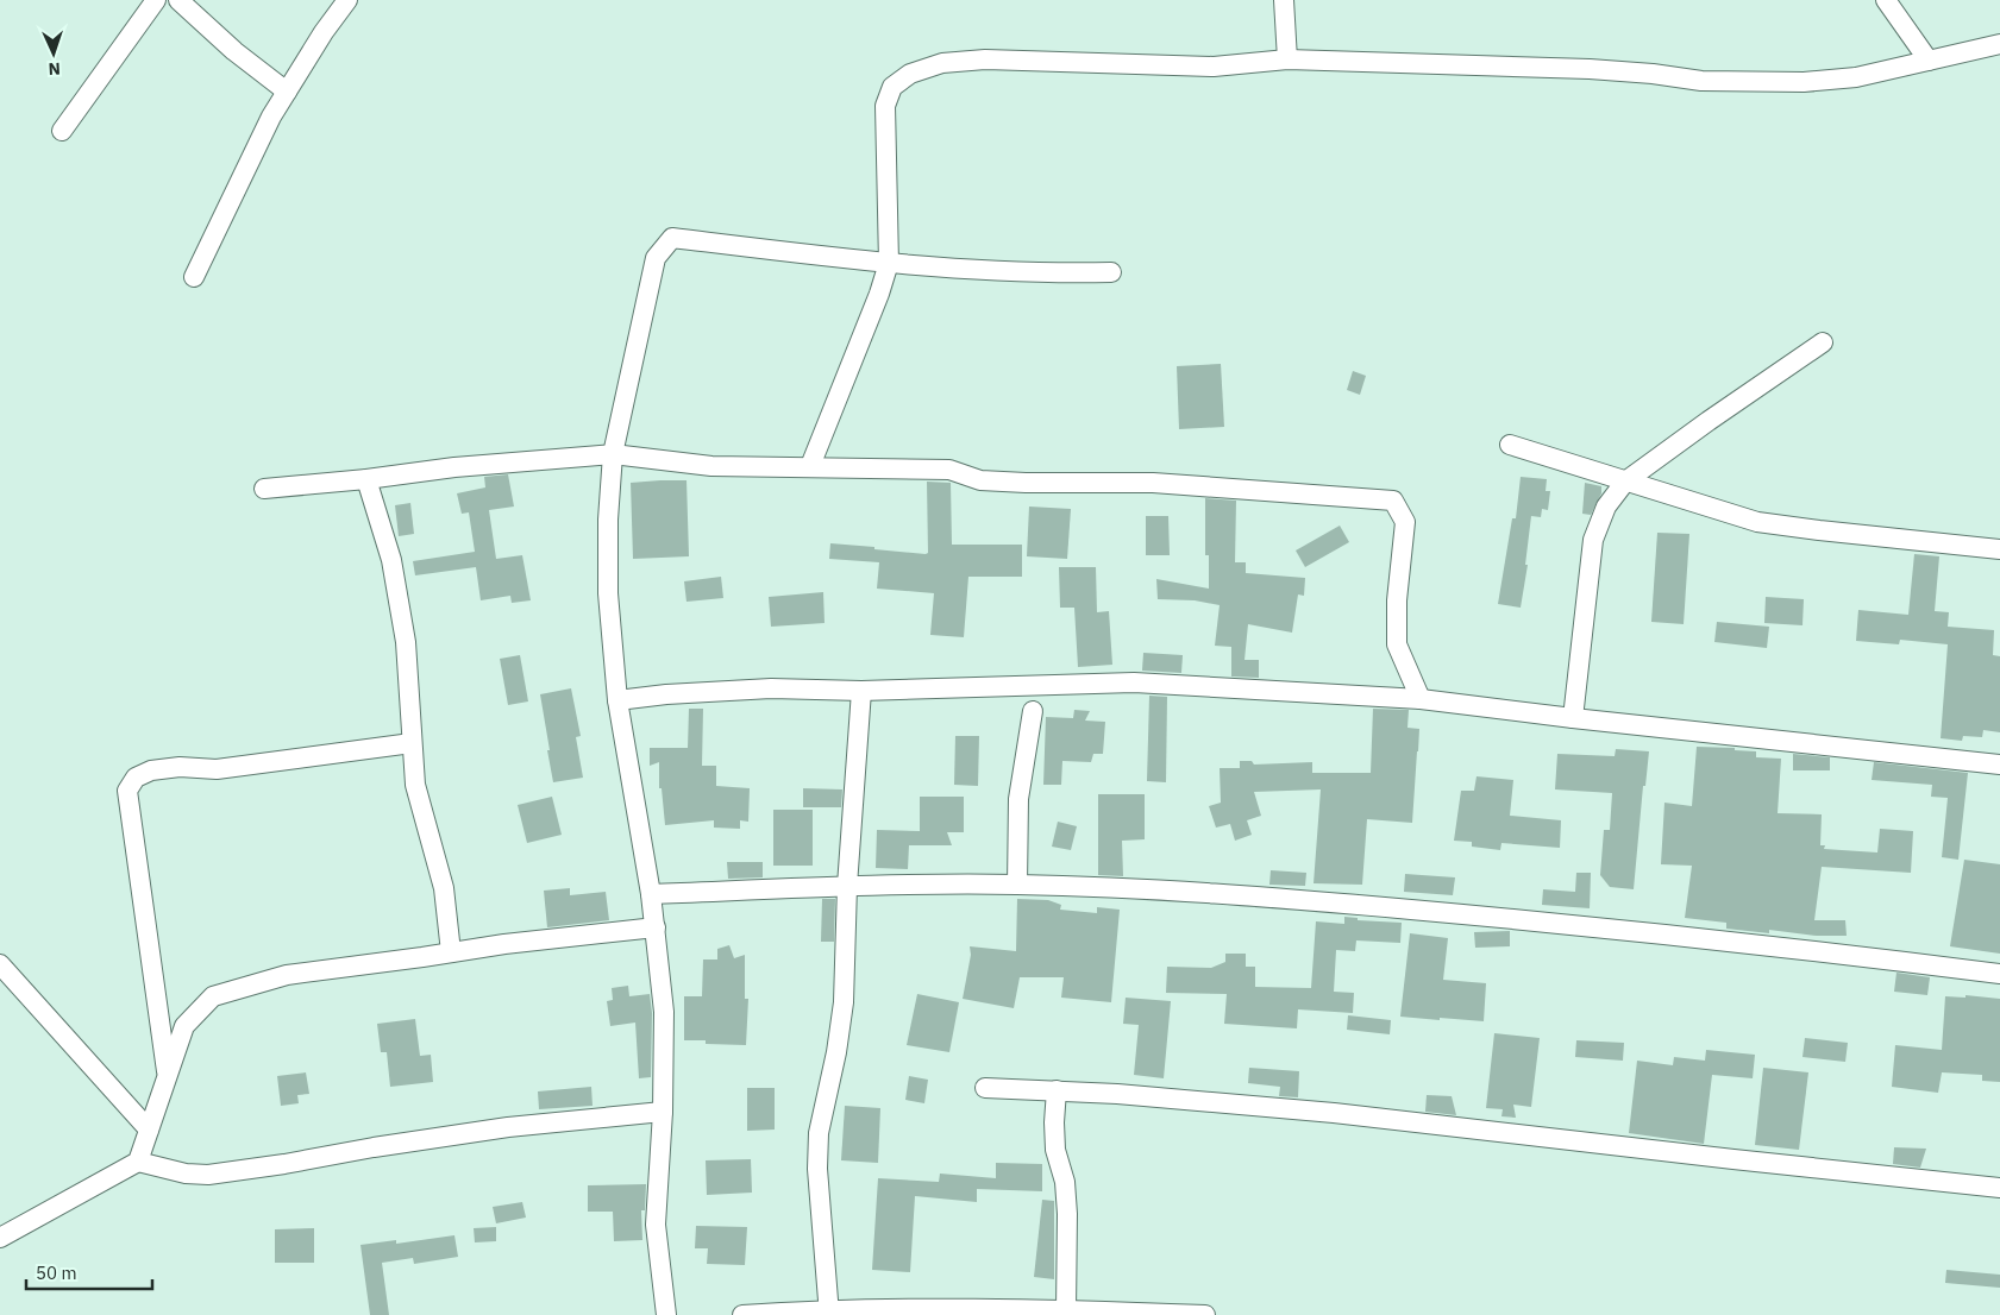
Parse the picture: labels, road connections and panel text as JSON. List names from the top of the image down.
{
  "scale_bar": "50 m",
  "north": "bottom"
}
